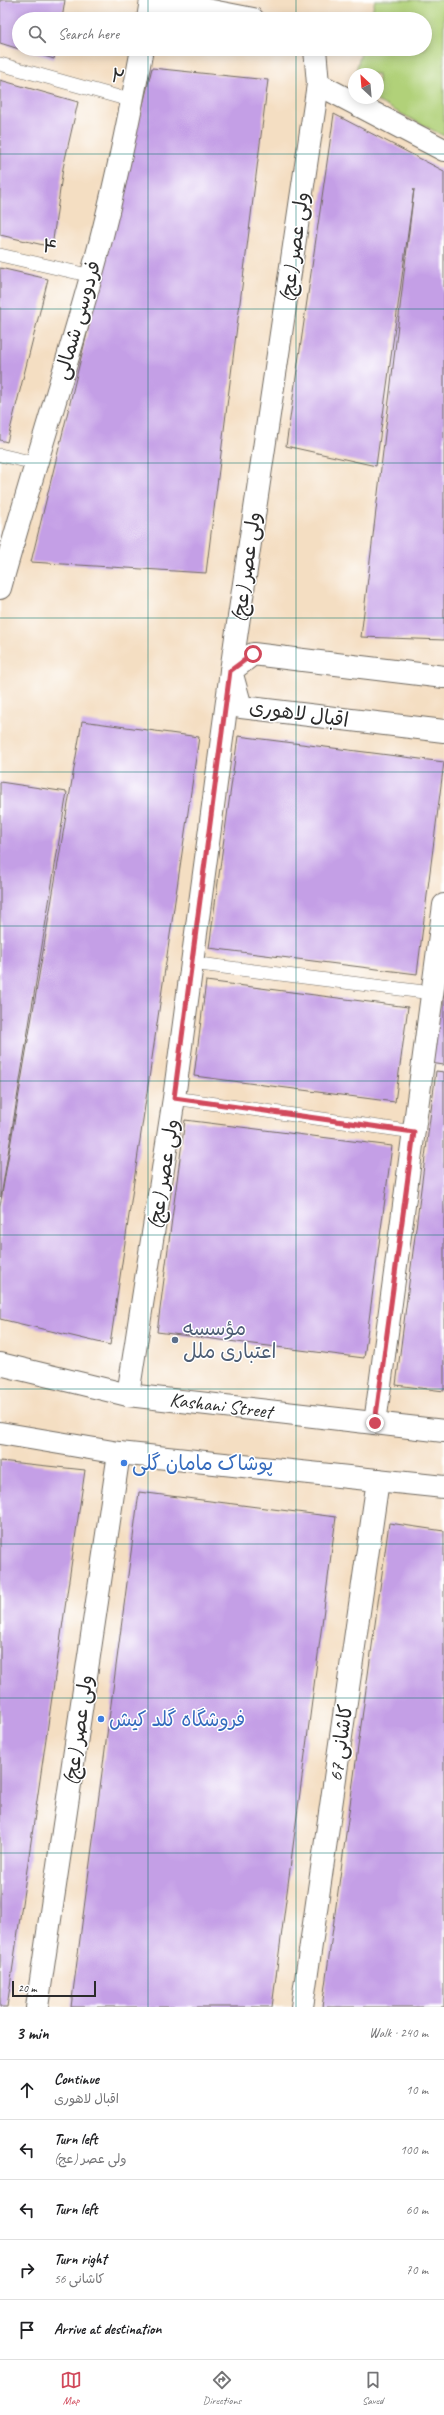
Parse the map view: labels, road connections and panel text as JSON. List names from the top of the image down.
{
  "streets": {
    "main road": [
      "ولی عصر (عج)",
      "فردوسی شمالی",
      "اقبال لاهوری",
      "Kashani Street",
      "کاشانی 67"
    ],
    "lane": ["۲", "۴"]
  },
  "crossings": [
    ["۲", "فردوسی شمالی"],
    ["۴", "فردوسی شمالی"],
    ["ولی عصر (عج)", "اقبال لاهوری"],
    ["ولی عصر (عج)", "Kashani Street"]
  ],
  "places": ["مؤسسه اعتباری ملل", "پوشاک مامان گلی", "فروشگاه گلد کیش"],
  "scale_bar": "20 m",
  "north": "top left",
  "page": {
    "search": "Search here",
    "scale": "20 m",
    "heading": ["3 min", "Walk · 240 m"],
    "list": [
      ["Continue", "اقبال لاهوری", "10 m"],
      ["Turn left", "ولی عصر (عج)", "100 m"],
      ["Turn left", "60 m"],
      ["Turn right", "کاشانی 56", "70 m"],
      "Arrive at destination"
    ],
    "nav": ["Map", "Directions", "Saved"]
  }
}
